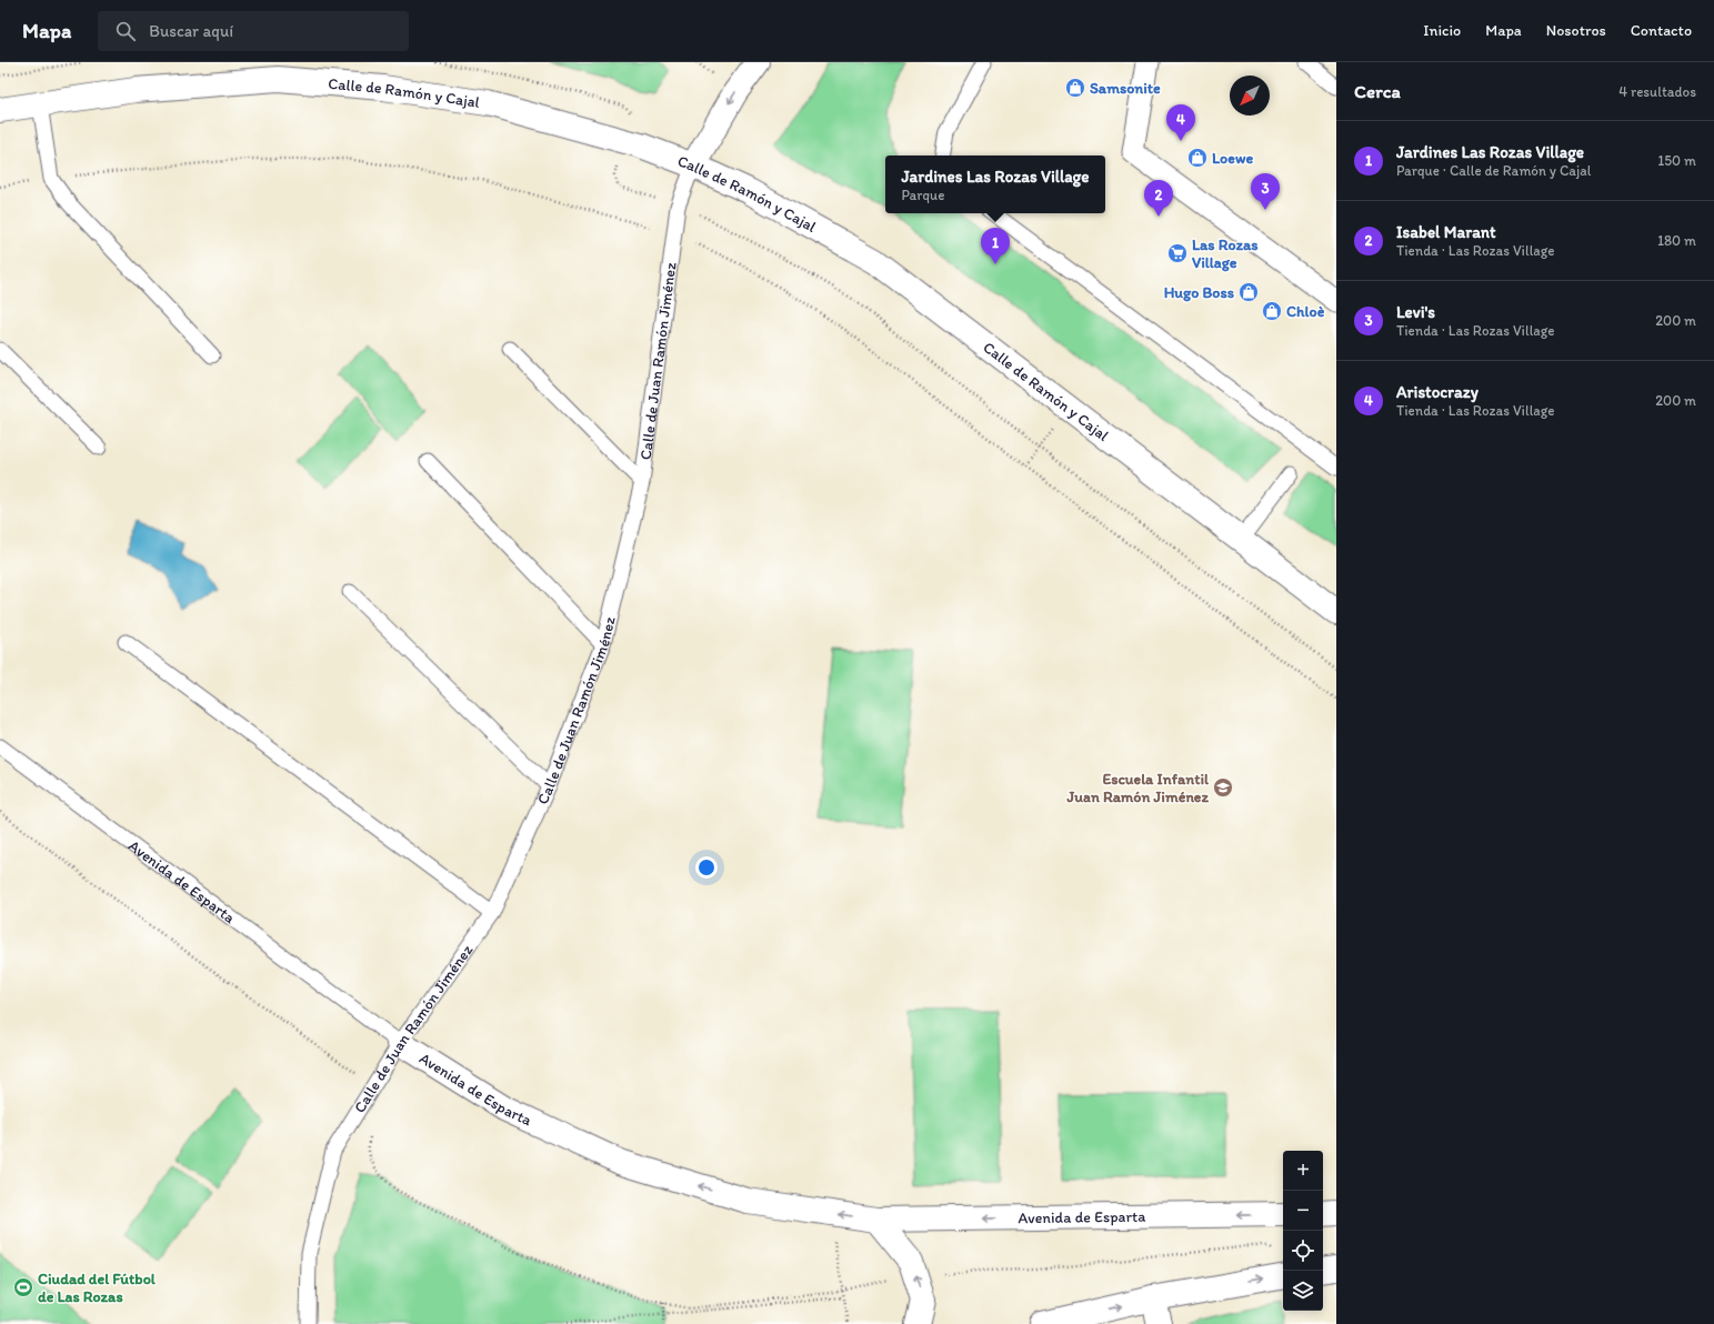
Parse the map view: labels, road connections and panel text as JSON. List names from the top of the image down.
{
  "streets": {
    "street": ["Calle de Ramón y Cajal", "Calle de Juan Ramón Jiménez", "Avenida de Esparta"]
  },
  "crossings": [
    ["Calle de Ramón y Cajal", "Calle de Juan Ramón Jiménez"],
    ["Calle de Juan Ramón Jiménez", "Avenida de Esparta"]
  ],
  "one_way": ["Avenida de Esparta"],
  "places": {
    "shop": [
      "Samsonite",
      "Loewe",
      "Hugo Boss",
      "Chloè"
    ],
    "supermarket": ["Las Rozas Village"],
    "school or university": ["Escuela Infantil Juan Ramón Jiménez"],
    "sports": ["Ciudad del Fútbol de Las Rozas"]
  },
  "north": "bottom left",
  "page": {
    "header": "Mapa",
    "search": "Buscar aquí",
    "nav": [
      "Inicio",
      "Mapa",
      "Nosotros",
      "Contacto"
    ],
    "heading": ["Cerca", "4 resultados"],
    "pins": [
      "4",
      "3",
      "2",
      "1"
    ],
    "list": [
      {
        "mark": "1",
        "name": "Jardines Las Rozas Village",
        "note": "Parque · Calle de Ramón y Cajal",
        "value": "150 m"
      },
      {
        "mark": "2",
        "name": "Isabel Marant",
        "note": "Tienda · Las Rozas Village",
        "value": "180 m"
      },
      {
        "mark": "3",
        "name": "Levi's",
        "note": "Tienda · Las Rozas Village",
        "value": "200 m"
      },
      {
        "mark": "4",
        "name": "Aristocrazy",
        "note": "Tienda · Las Rozas Village",
        "value": "200 m"
      }
    ],
    "popup": ["Jardines Las Rozas Village", "Parque"],
    "map_buttons": ["+", "−"]
  }
}
